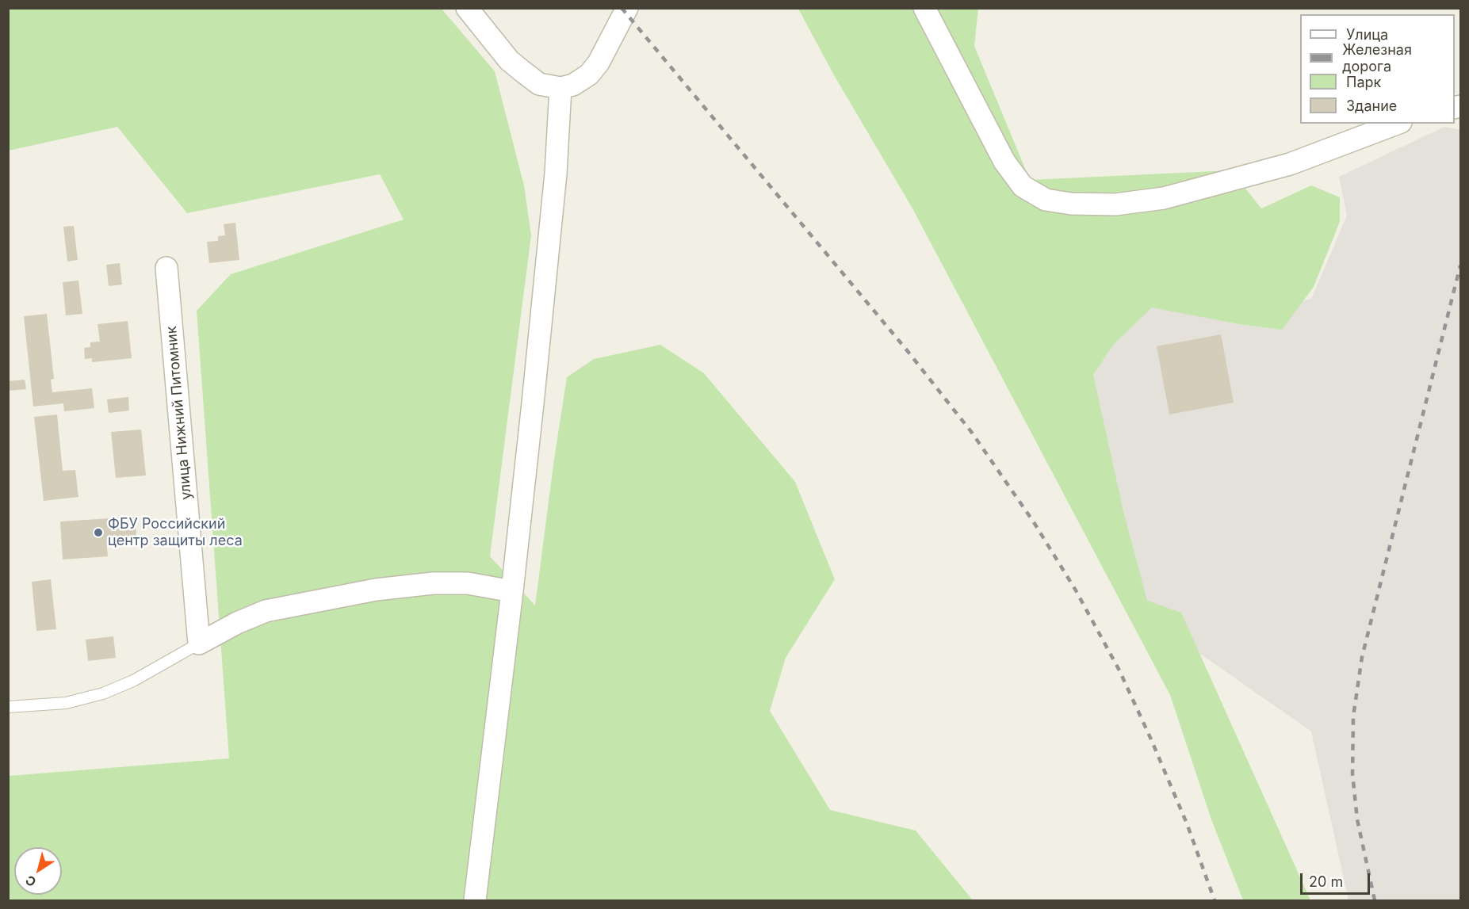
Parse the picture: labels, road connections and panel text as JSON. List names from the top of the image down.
{
  "streets": {
    "street": ["улица Нижний Питомник"]
  },
  "places": ["ФБУ Российский центр защиты леса"],
  "legend": [
    "Улица",
    "Железная дорога",
    "Парк",
    "Здание"
  ],
  "scale_bar": "20 m",
  "north": "bottom left"
}
